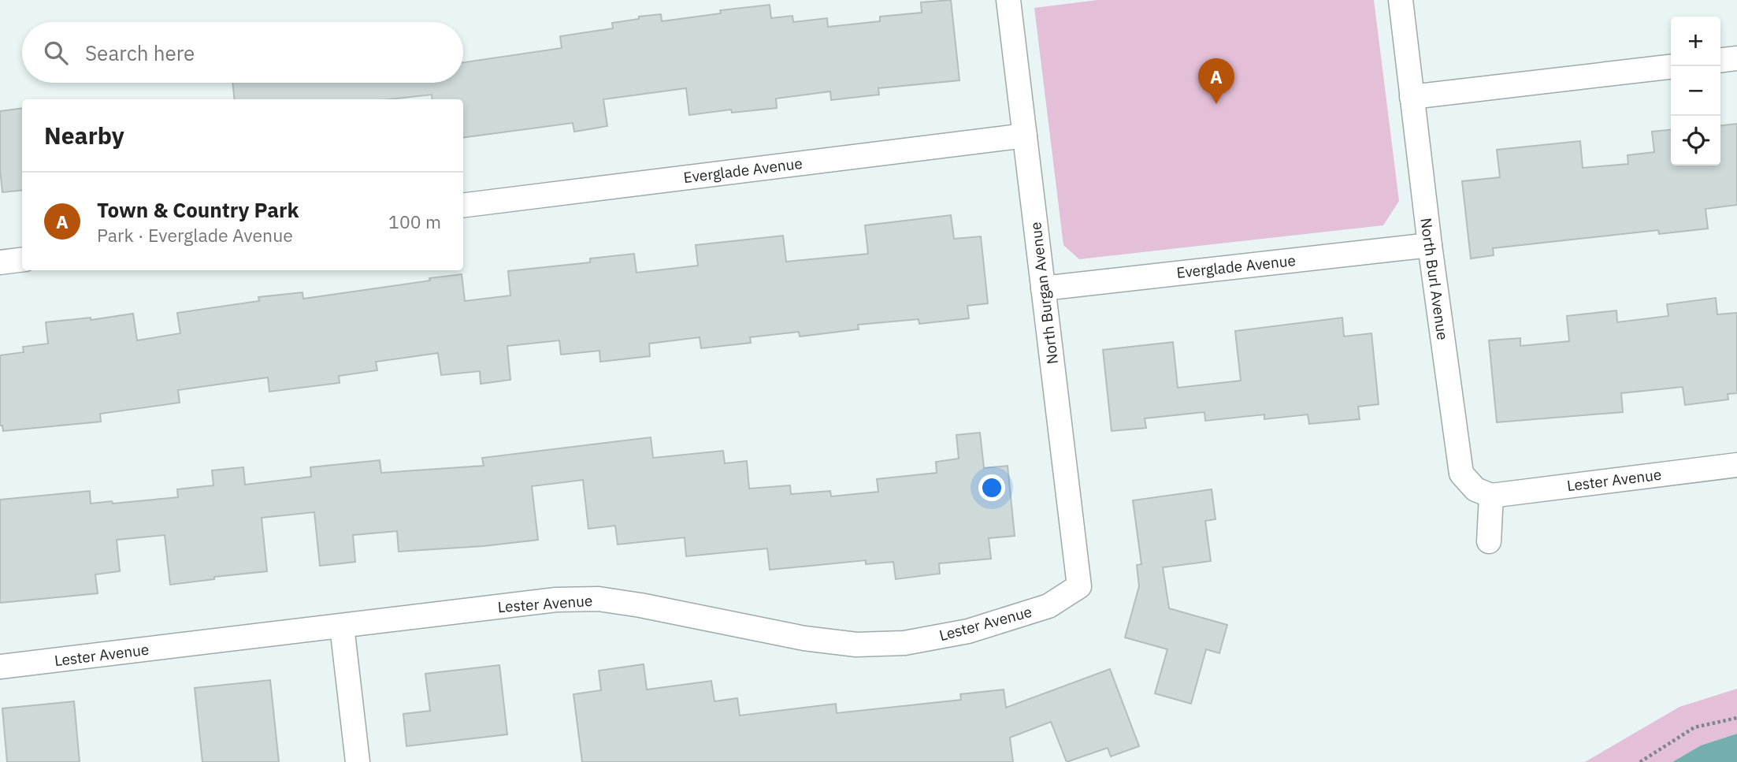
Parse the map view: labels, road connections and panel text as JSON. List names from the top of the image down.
{
  "streets": {
    "street": [
      "Everglade Avenue",
      "North Burl Avenue",
      "North Burgan Avenue",
      "Lester Avenue"
    ]
  },
  "crossings": [
    ["Everglade Avenue", "North Burl Avenue"],
    ["Everglade Avenue", "North Burgan Avenue"],
    ["North Burl Avenue", "Lester Avenue"],
    ["North Burgan Avenue", "Lester Avenue"]
  ],
  "page": {
    "map_buttons": ["+", "−"],
    "search": "Search here",
    "pins": "A",
    "heading": "Nearby",
    "list": [
      {
        "mark": "A",
        "name": "Town & Country Park",
        "note": "Park · Everglade Avenue",
        "value": "100 m"
      }
    ]
  }
}
